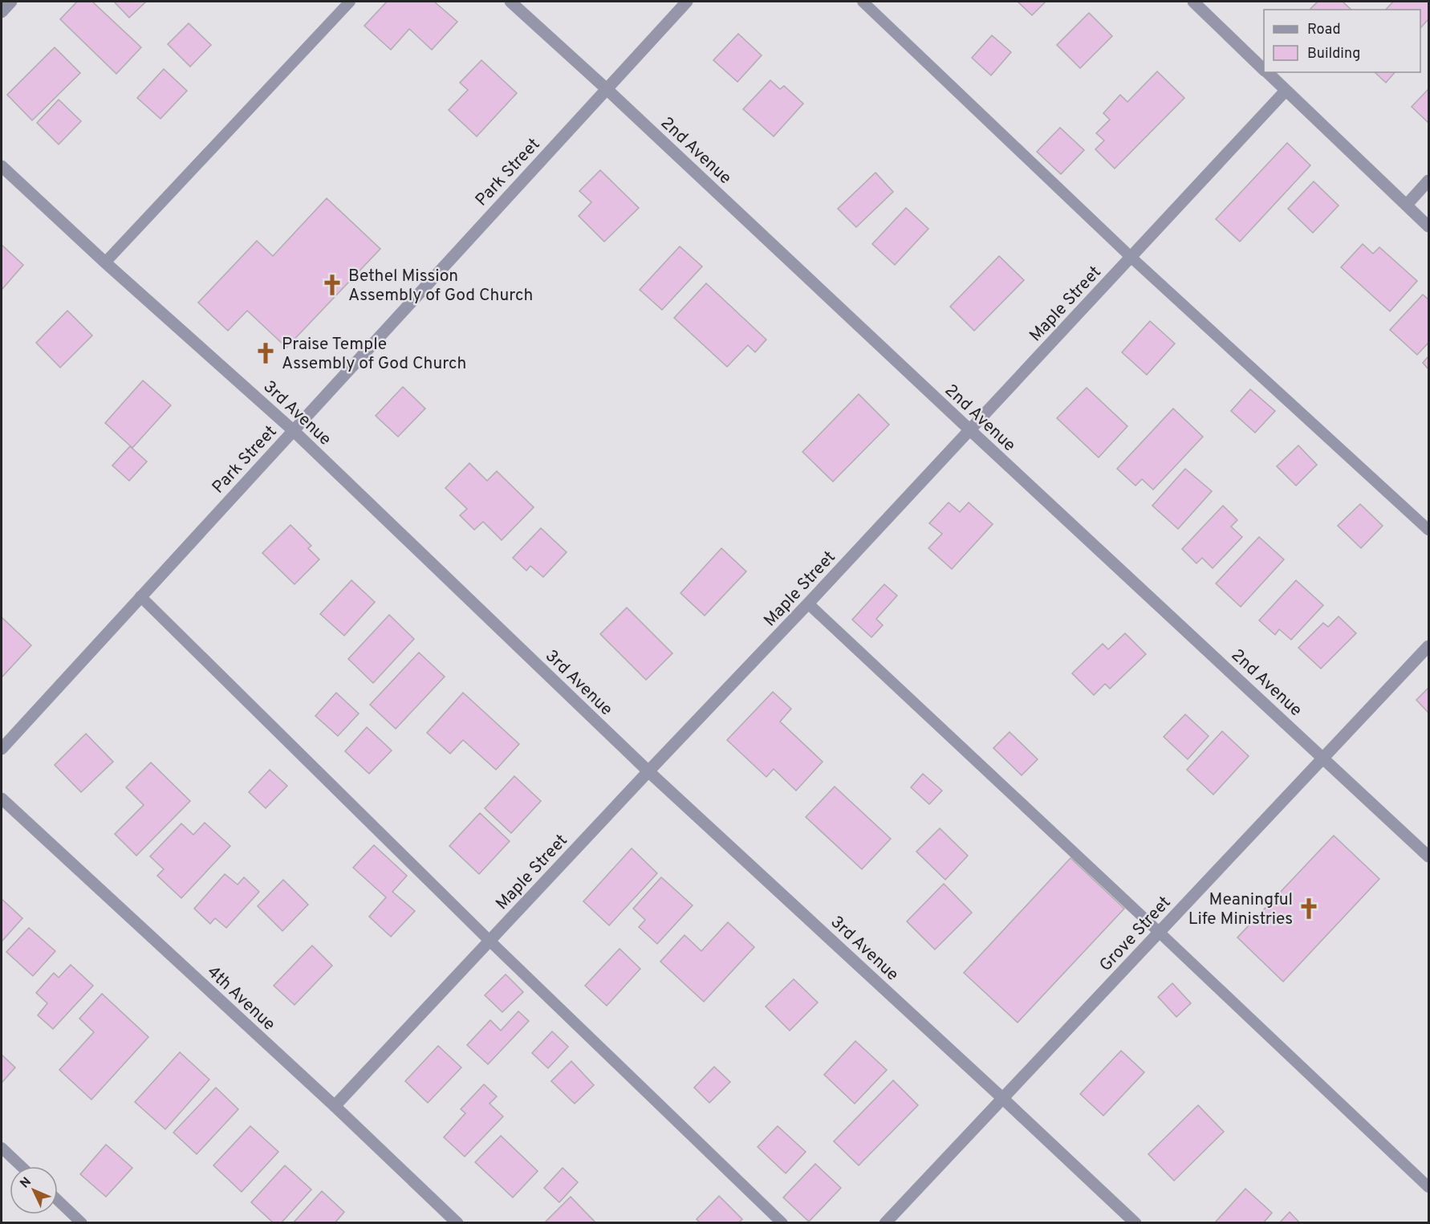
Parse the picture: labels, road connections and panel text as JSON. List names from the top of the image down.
{
  "streets": {
    "street": [
      "2nd Avenue",
      "Park Street",
      "Maple Street",
      "3rd Avenue",
      "Grove Street",
      "4th Avenue"
    ]
  },
  "crossings": [
    ["2nd Avenue", "Park Street"],
    ["2nd Avenue", "Maple Street"],
    ["2nd Avenue", "Grove Street"],
    ["Park Street", "3rd Avenue"],
    ["Maple Street", "3rd Avenue"],
    ["Maple Street", "4th Avenue"],
    ["3rd Avenue", "Grove Street"]
  ],
  "places": {
    "church": ["Bethel Mission Assembly of God Church", "Praise Temple Assembly of God Church", "Meaningful Life Ministries"]
  },
  "legend": ["Road", "Building"],
  "north": "top left"
}
